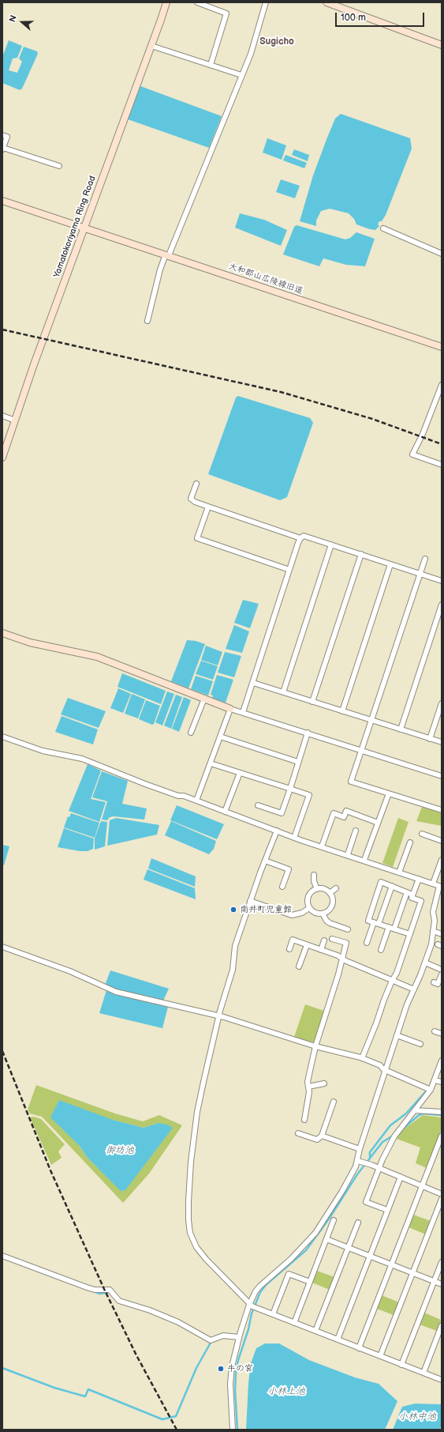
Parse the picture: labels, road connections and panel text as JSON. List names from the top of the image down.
{
  "streets": {
    "street": ["Yamatokoriyama Ring Road", "大和郡山広陵線旧道"]
  },
  "crossings": [
    ["Yamatokoriyama Ring Road", "大和郡山広陵線旧道"]
  ],
  "districts": ["Sugicho"],
  "water": ["御坊池", "小林上池", "小林中池"],
  "places": ["南井町児童館", "牛の宮"],
  "scale_bar": "100 m",
  "north": "left"
}
